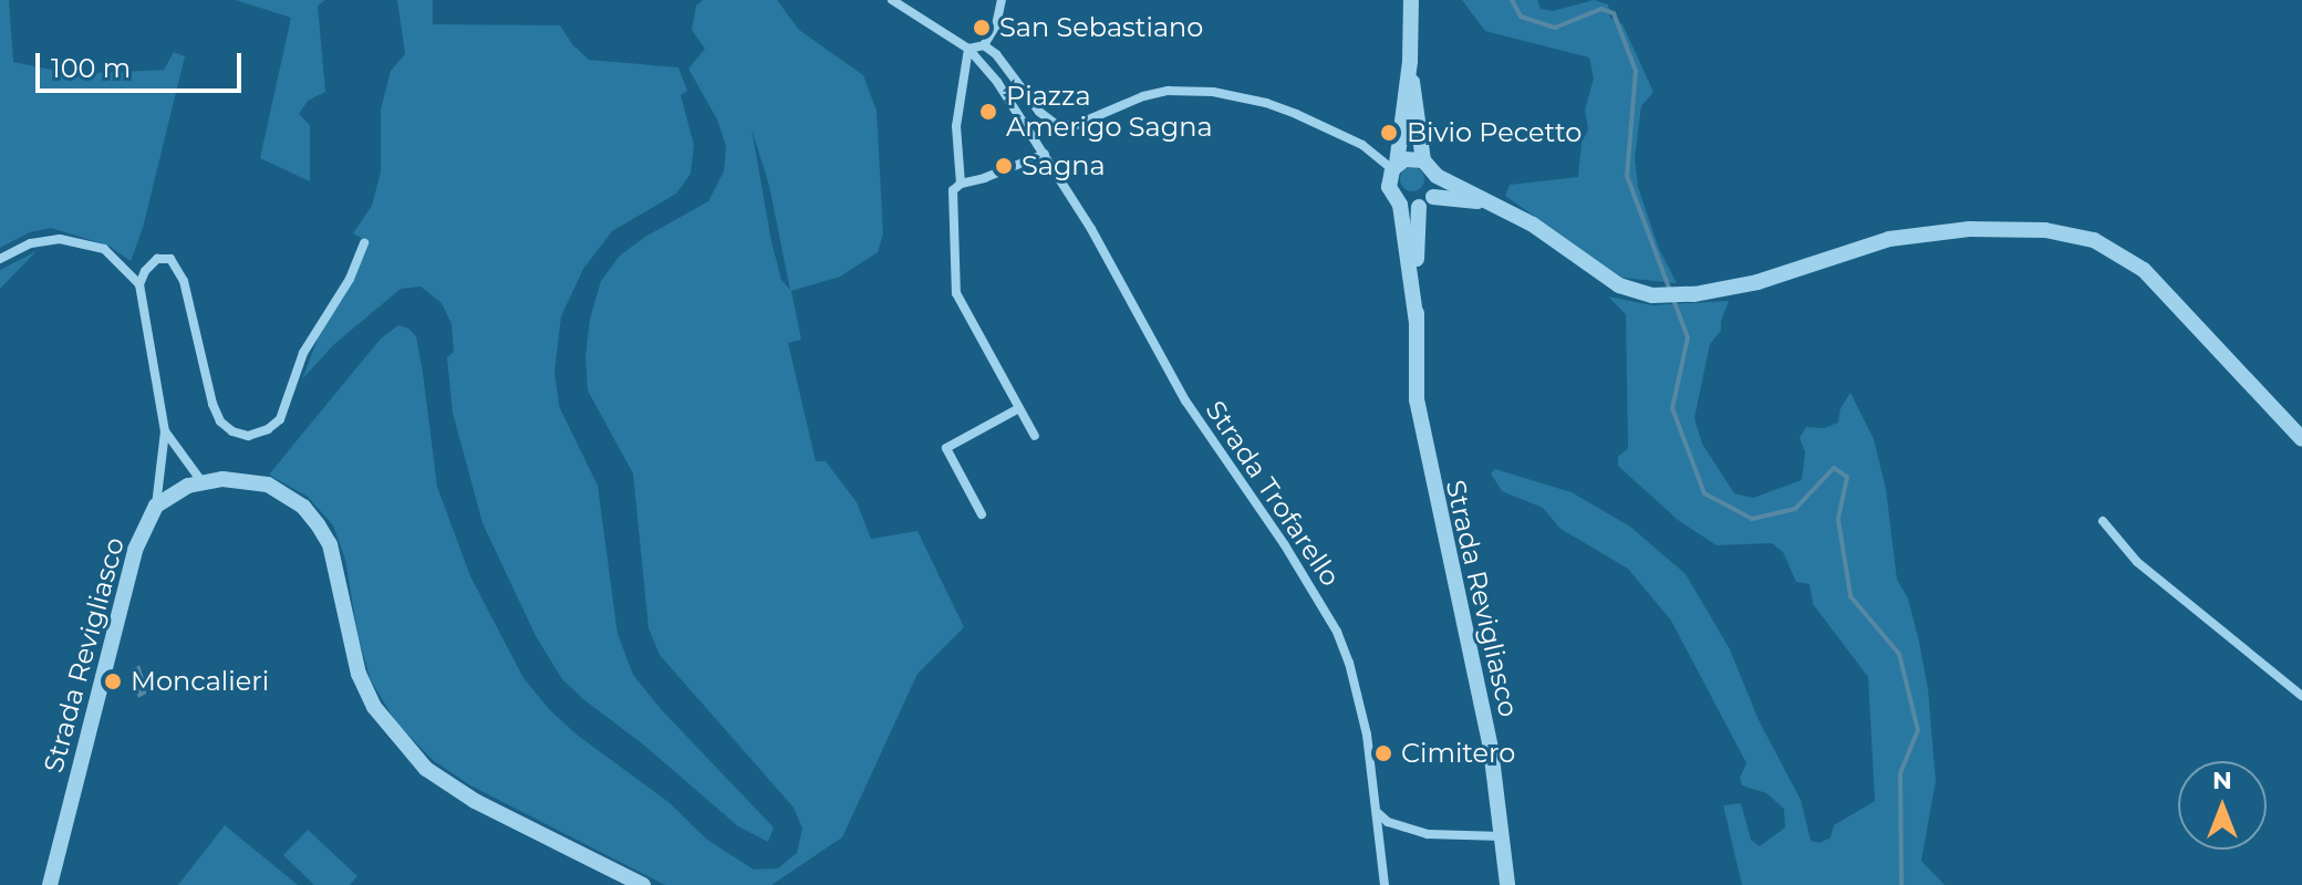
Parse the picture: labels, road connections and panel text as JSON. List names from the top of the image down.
{
  "streets": {
    "street": ["Strada Trofarello", "Strada Revigliasco"]
  },
  "places": [
    "San Sebastiano",
    "Piazza Amerigo Sagna",
    "Bivio Pecetto",
    "Sagna",
    "Moncalieri",
    "Cimitero"
  ],
  "scale_bar": "100 m",
  "north": "top"
}
